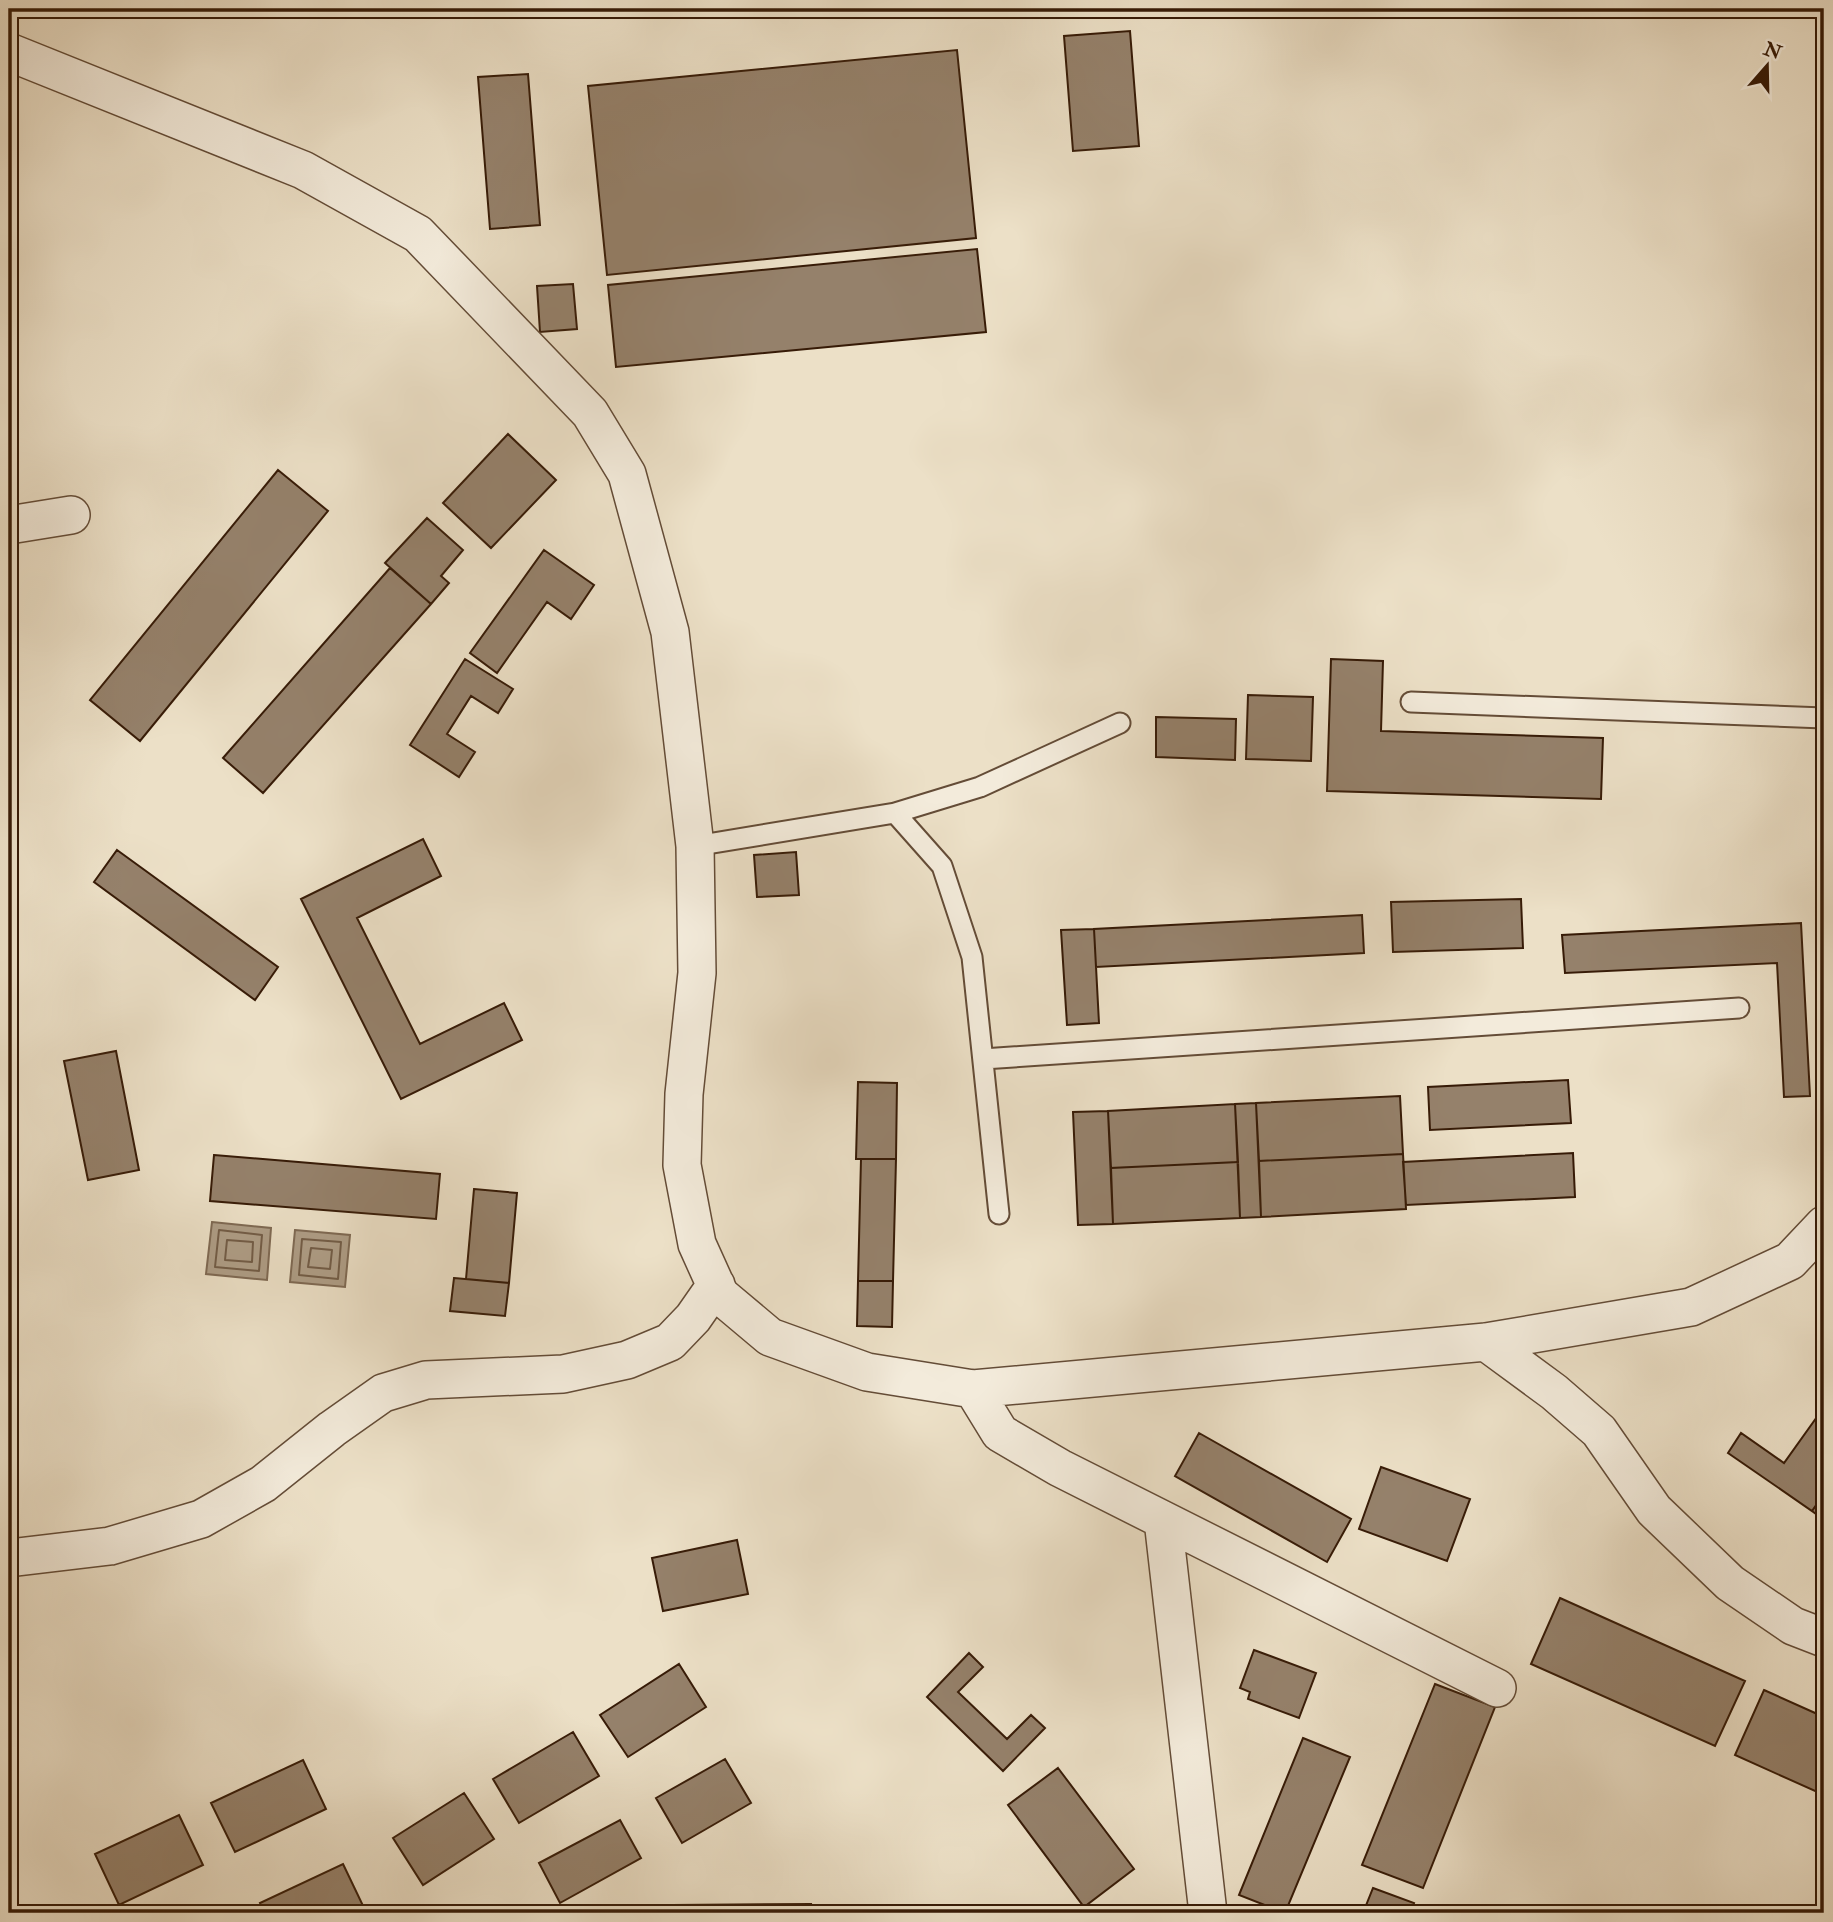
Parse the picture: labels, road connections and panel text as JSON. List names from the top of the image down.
{
  "north": "top"
}
